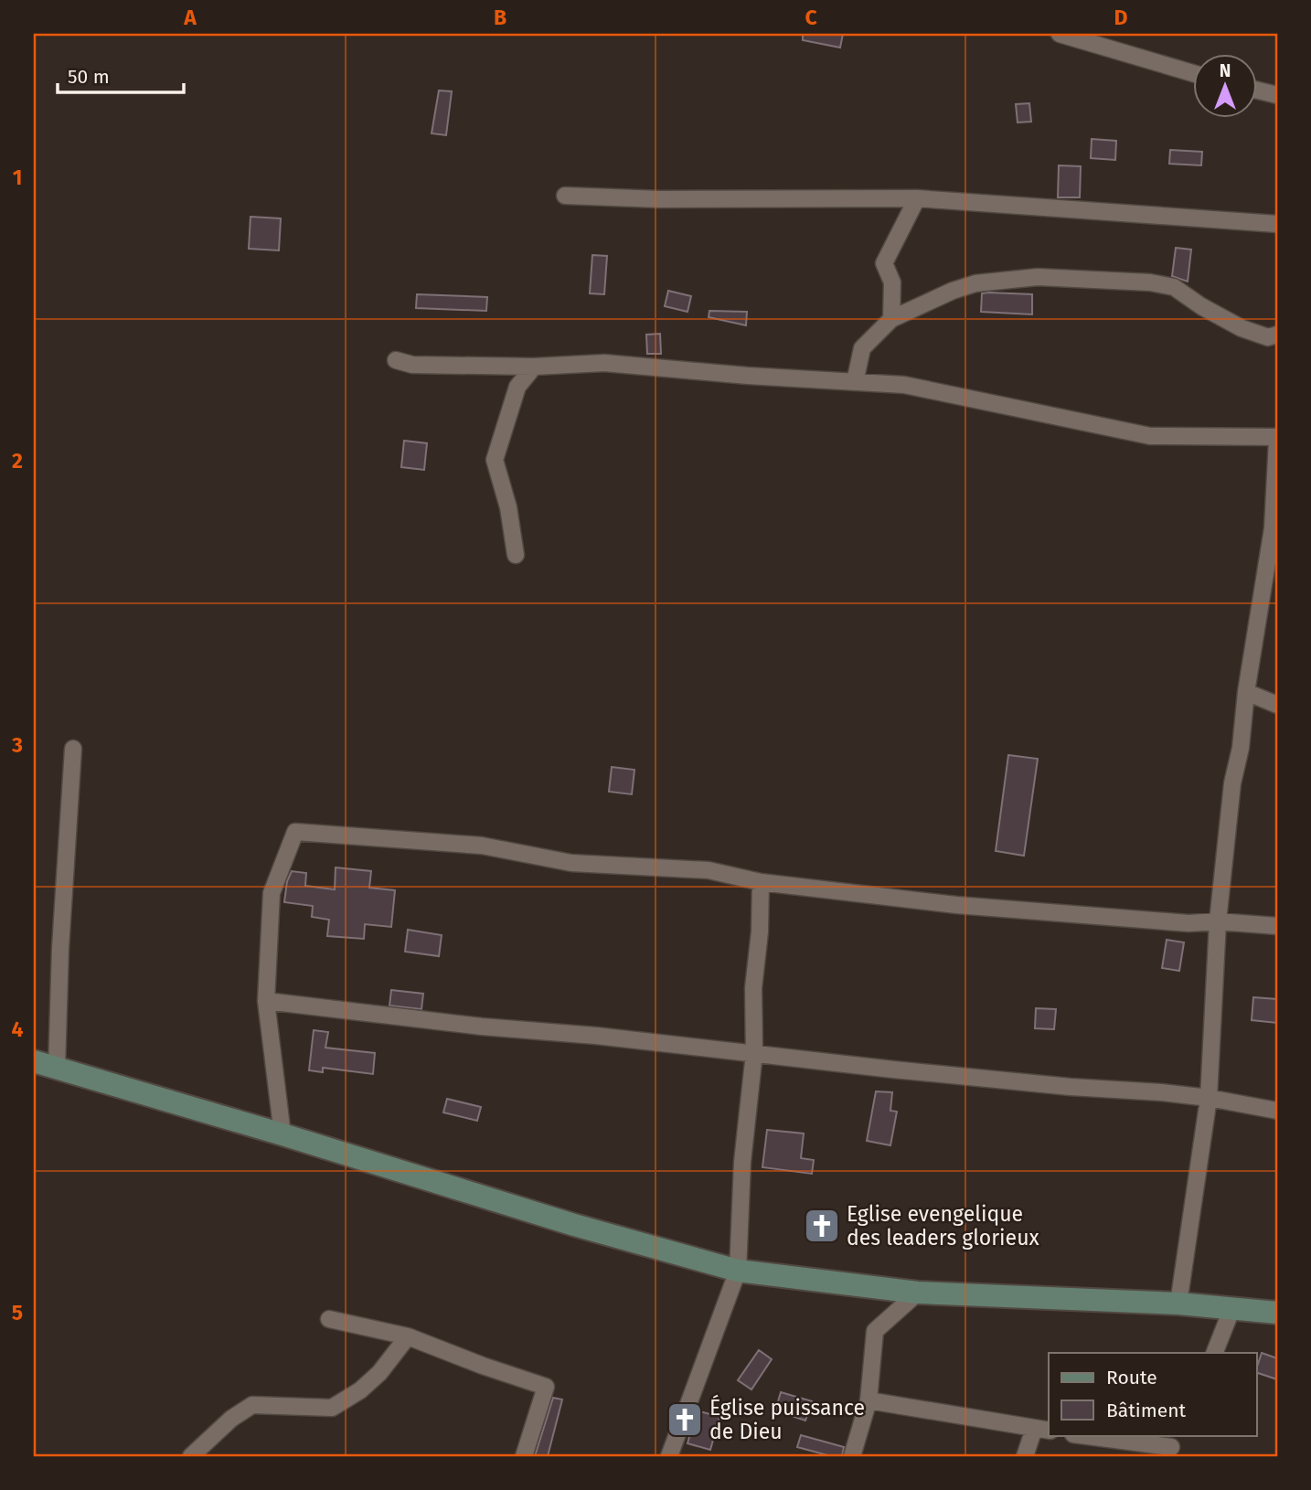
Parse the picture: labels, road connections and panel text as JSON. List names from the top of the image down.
{
  "places": {
    "church": ["Eglise evengelique des leaders glorieux", "Église puissance de Dieu"]
  },
  "legend": ["Route", "Bâtiment"],
  "scale_bar": "50 m",
  "north": "top",
  "grid": {
    "columns": [
      "A",
      "B",
      "C",
      "D"
    ],
    "rows": [
      "1",
      "2",
      "3",
      "4",
      "5"
    ]
  }
}
